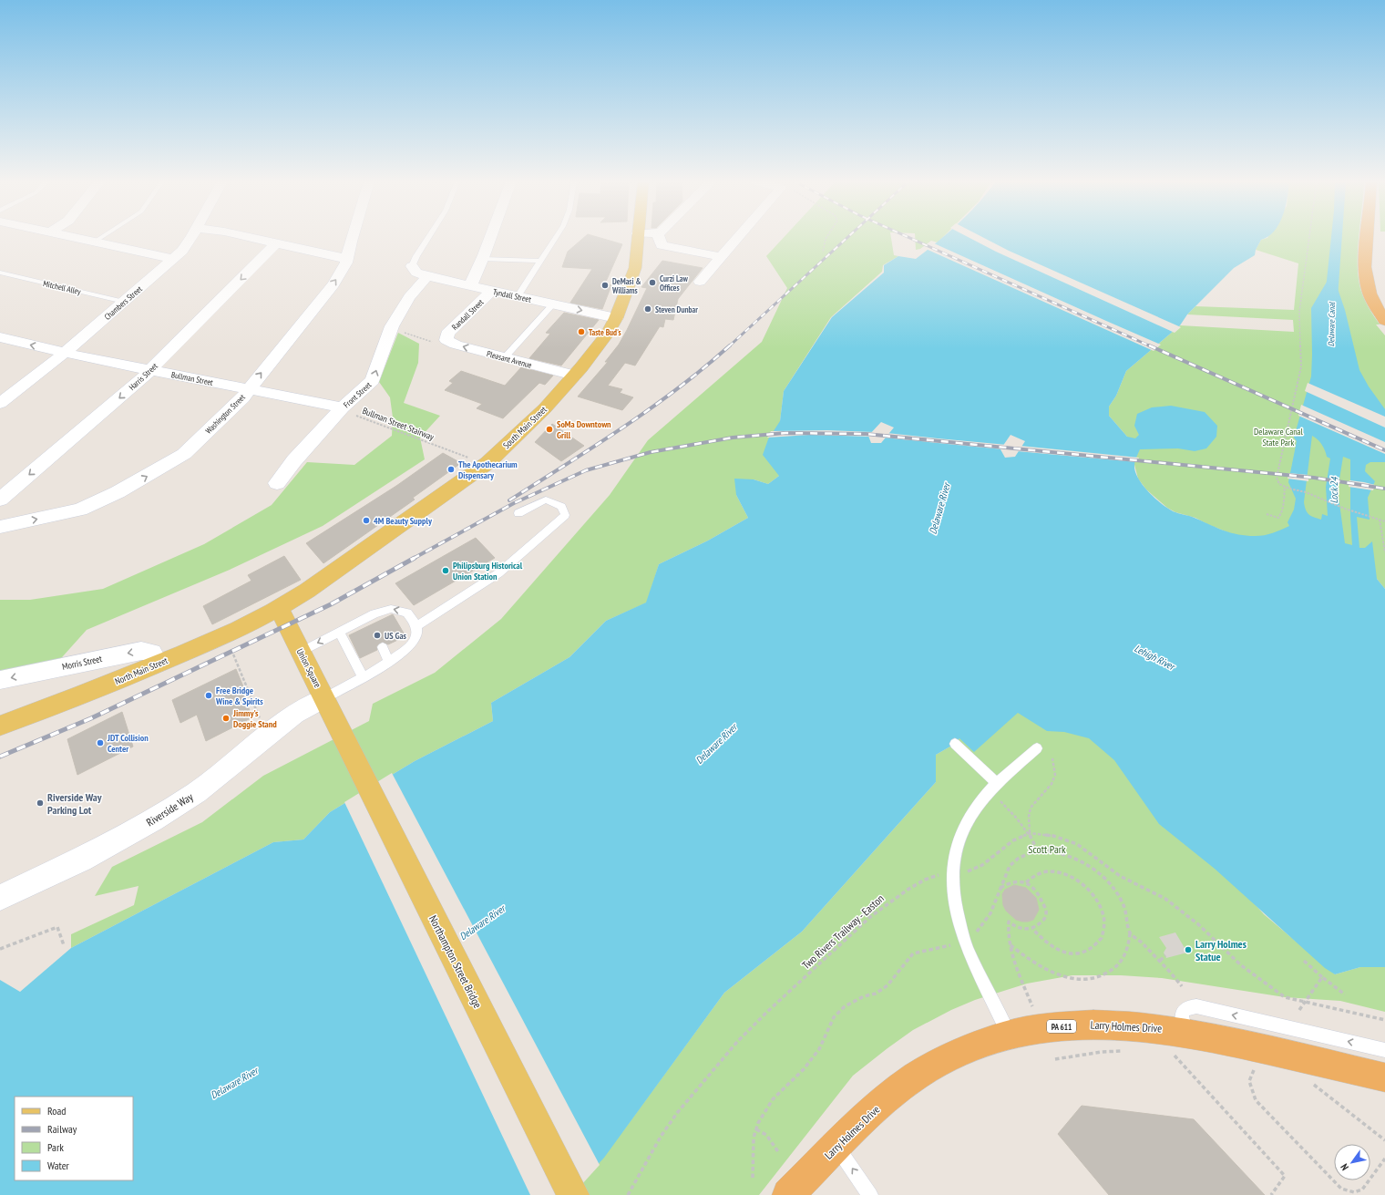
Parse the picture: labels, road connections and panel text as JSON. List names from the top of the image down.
{
  "streets": {
    "highway": ["PA 611", "Larry Holmes Drive"],
    "main road": [
      "South Main Street",
      "Union Square",
      "North Main Street",
      "Northampton Street Bridge"
    ],
    "street": [
      "Tyndall Street",
      "Chambers Street",
      "Randall Street",
      "Pleasant Avenue",
      "Harris Street",
      "Bullman Street",
      "Front Street",
      "Washington Street",
      "Morris Street",
      "Riverside Way"
    ],
    "lane": ["Mitchell Alley"],
    "path": ["Bullman Street Stairway", "Two Rivers Trailway - Easton"]
  },
  "crossings": [
    ["Mitchell Alley", "Chambers Street"],
    ["Tyndall Street", "Randall Street"],
    ["Tyndall Street", "Front Street"],
    ["Tyndall Street", "South Main Street"],
    ["Chambers Street", "Bullman Street"],
    ["Randall Street", "Pleasant Avenue"],
    ["Pleasant Avenue", "South Main Street"],
    ["Harris Street", "Bullman Street"],
    ["Bullman Street", "Front Street"],
    ["Bullman Street", "Washington Street"],
    ["Bullman Street", "Bullman Street Stairway"],
    ["Front Street", "Bullman Street Stairway"],
    ["Bullman Street Stairway", "South Main Street"],
    ["South Main Street", "Union Square"],
    ["South Main Street", "North Main Street"],
    ["Morris Street", "North Main Street"],
    ["Union Square", "North Main Street"],
    ["Union Square", "Riverside Way"],
    ["Union Square", "Northampton Street Bridge"]
  ],
  "one_way": [
    "Pleasant Avenue",
    "Harris Street",
    "Front Street",
    "Washington Street",
    "Morris Street"
  ],
  "water": [
    "Delaware Canal",
    "Lock 24",
    "Delaware River",
    "Lehigh River"
  ],
  "parks": ["Delaware Canal State Park", "Scott Park"],
  "places": [
    "Curzi Law Offices",
    "DeMasi & Williams",
    "Steven Dunbar",
    "Taste Bud's",
    "SoMa Downtown Grill",
    "The Apothecarium Dispensary",
    "4M Beauty Supply",
    "Philipsburg Historical Union Station",
    "US Gas",
    "Free Bridge Wine & Spirits",
    "Jimmy's Doggie Stand",
    "JDT Collision Center",
    "Riverside Way Parking Lot",
    "Larry Holmes Statue"
  ],
  "legend": [
    "Road",
    "Railway",
    "Park",
    "Water"
  ],
  "north": "bottom left"
}
